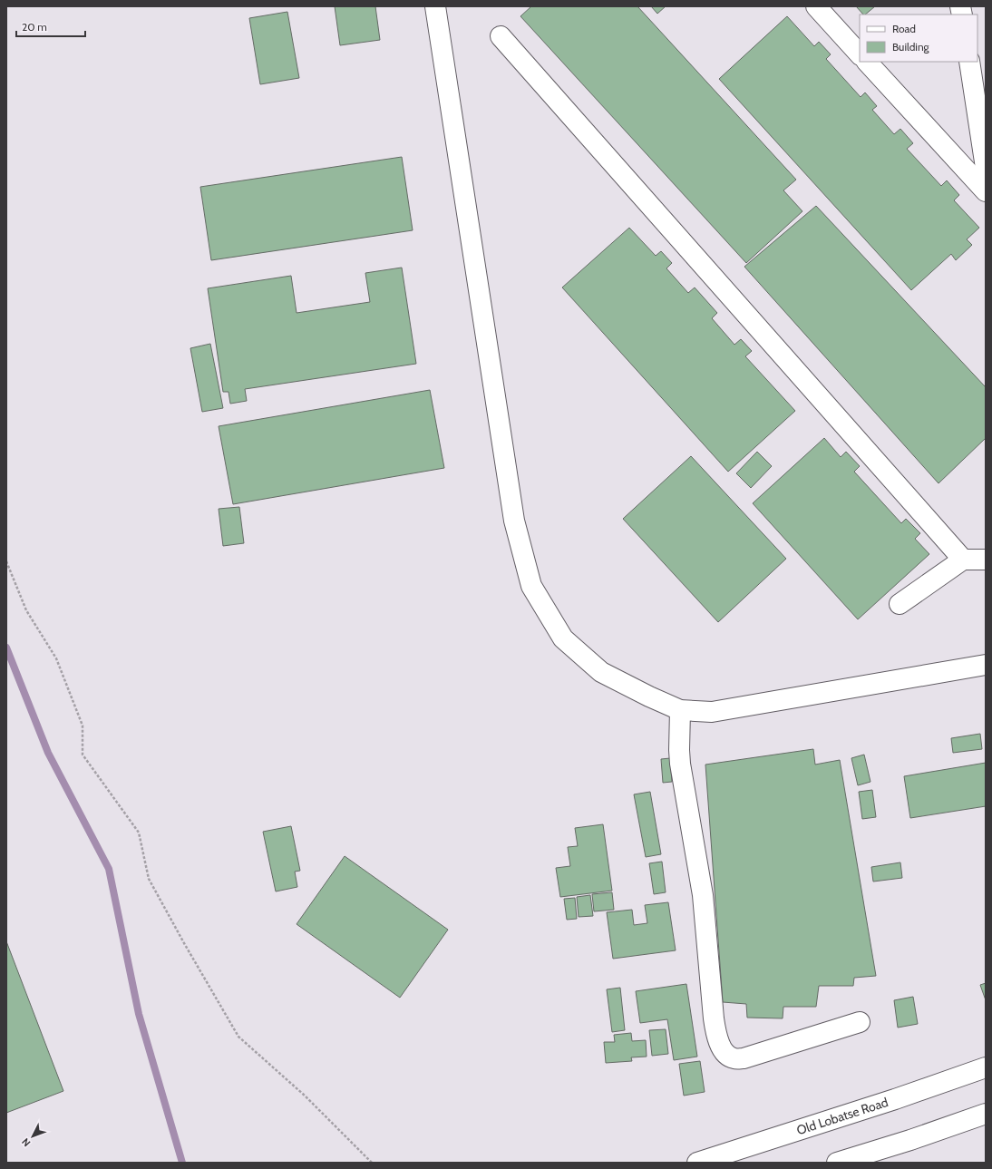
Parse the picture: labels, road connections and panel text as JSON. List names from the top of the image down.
{
  "streets": {
    "street": ["Old Lobatse Road"]
  },
  "legend": ["Road", "Building"],
  "scale_bar": "20 m",
  "north": "bottom left"
}
